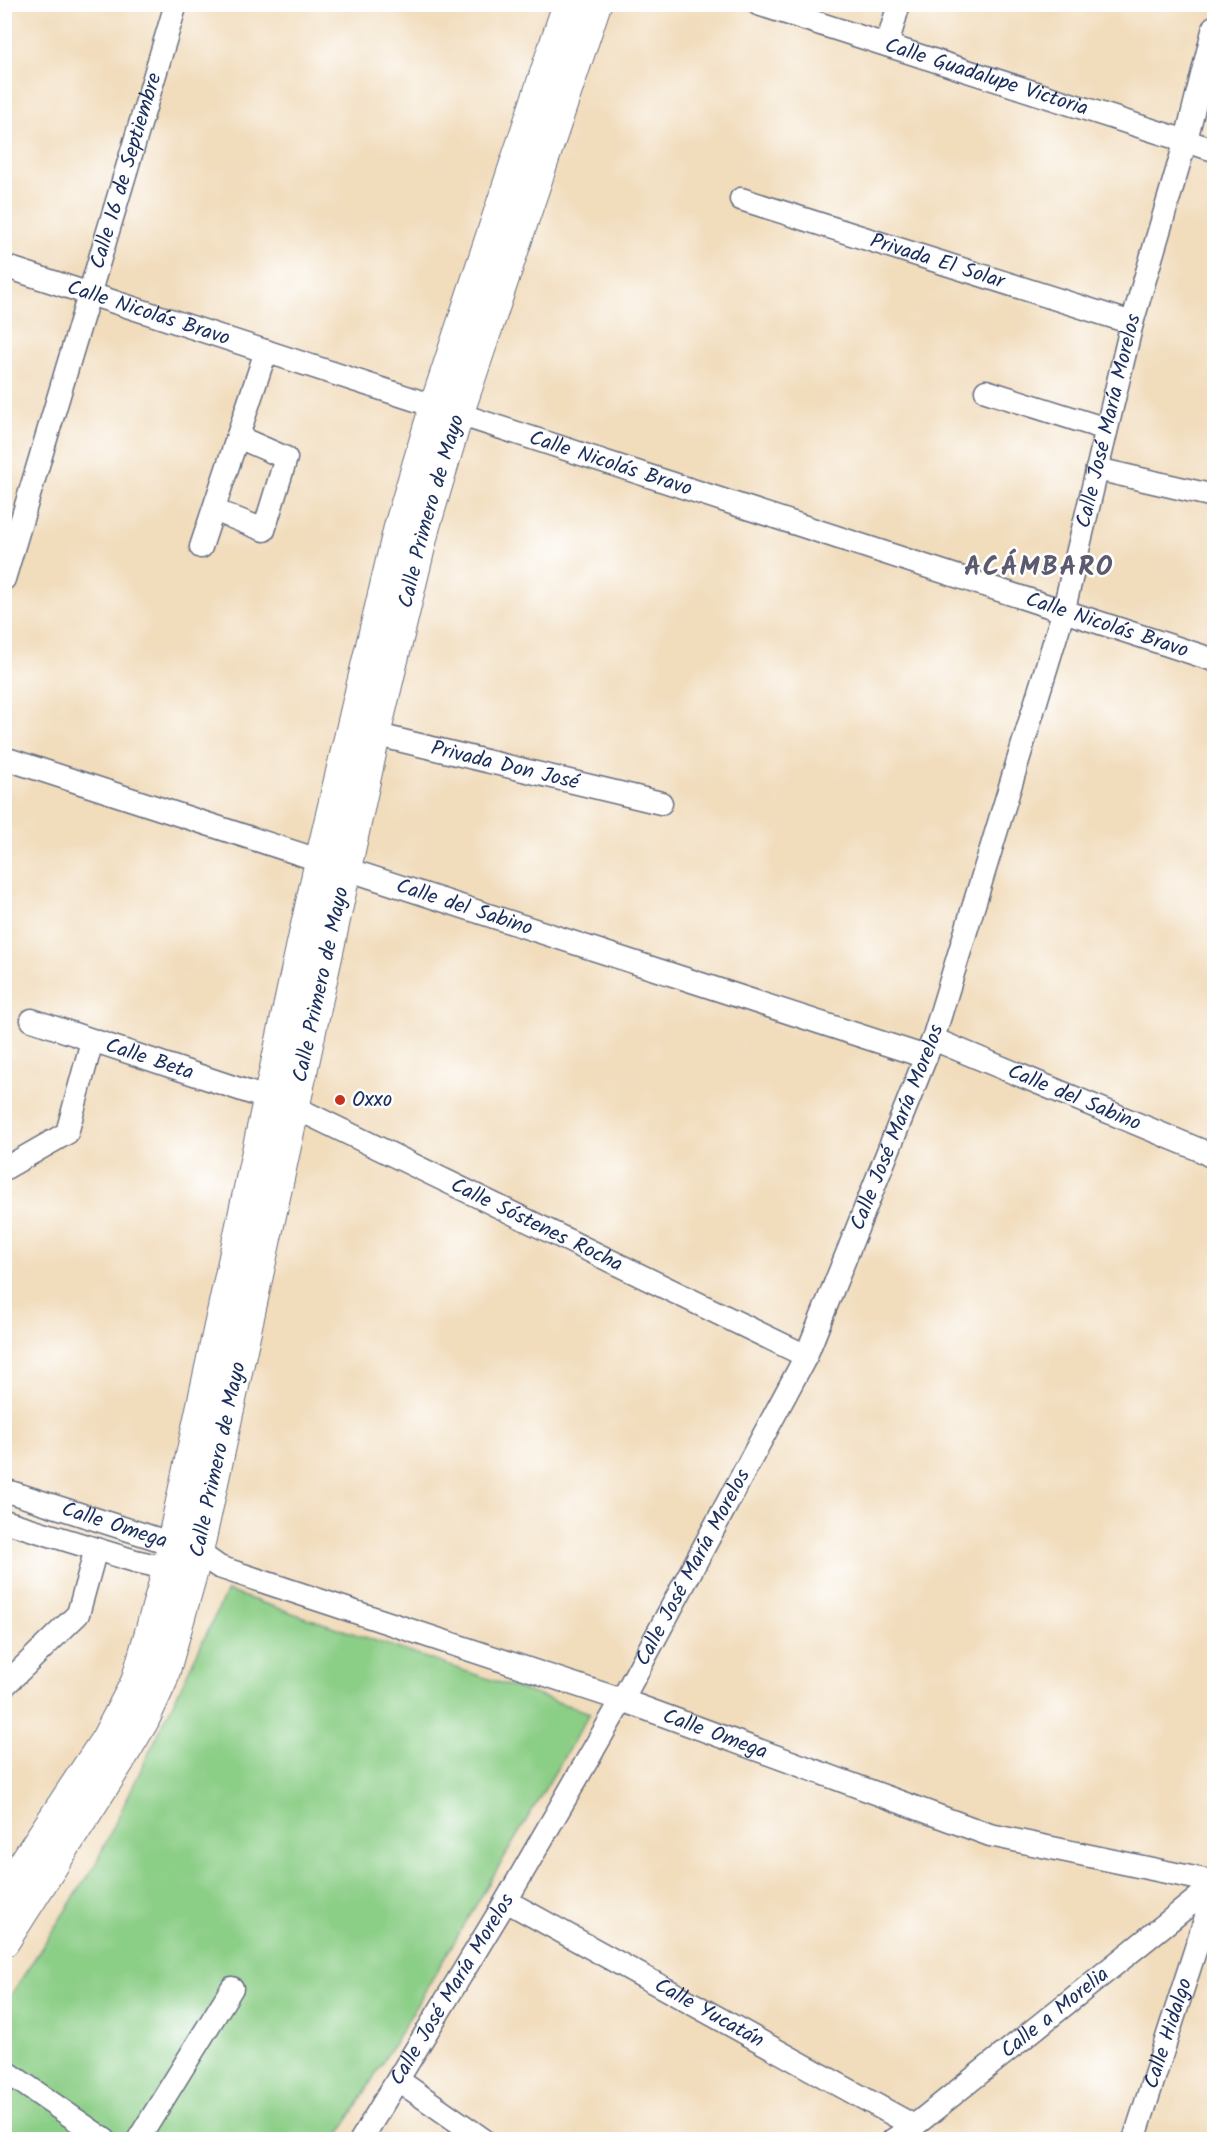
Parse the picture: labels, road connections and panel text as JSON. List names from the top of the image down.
{
  "streets": {
    "main road": ["Calle Primero de Mayo"],
    "street": [
      "Calle Guadalupe Victoria",
      "Calle 16 de Septiembre",
      "Privada El Solar",
      "Calle Nicolás Bravo",
      "Calle José María Morelos",
      "Privada Don José",
      "Calle del Sabino",
      "Calle Beta",
      "Calle Sóstenes Rocha",
      "Calle Omega",
      "Calle Yucatán",
      "Calle a Morelia",
      "Calle Hidalgo"
    ]
  },
  "crossings": [
    ["Calle Guadalupe Victoria", "Calle José María Morelos"],
    ["Calle 16 de Septiembre", "Calle Nicolás Bravo"],
    ["Privada El Solar", "Calle José María Morelos"],
    ["Calle Nicolás Bravo", "Calle José María Morelos"],
    ["Calle Nicolás Bravo", "Calle Primero de Mayo"],
    ["Calle José María Morelos", "Calle del Sabino"],
    ["Calle José María Morelos", "Calle Sóstenes Rocha"],
    ["Calle José María Morelos", "Calle Omega"],
    ["Calle José María Morelos", "Calle Yucatán"],
    ["Calle Primero de Mayo", "Privada Don José"],
    ["Calle Primero de Mayo", "Calle del Sabino"],
    ["Calle Primero de Mayo", "Calle Beta"],
    ["Calle Primero de Mayo", "Calle Sóstenes Rocha"],
    ["Calle Primero de Mayo", "Calle Omega"],
    ["Calle Beta", "Calle Sóstenes Rocha"],
    ["Calle Omega", "Calle a Morelia"],
    ["Calle Yucatán", "Calle a Morelia"]
  ],
  "districts": ["ACÁMBARO"],
  "places": ["Oxxo"]
}
